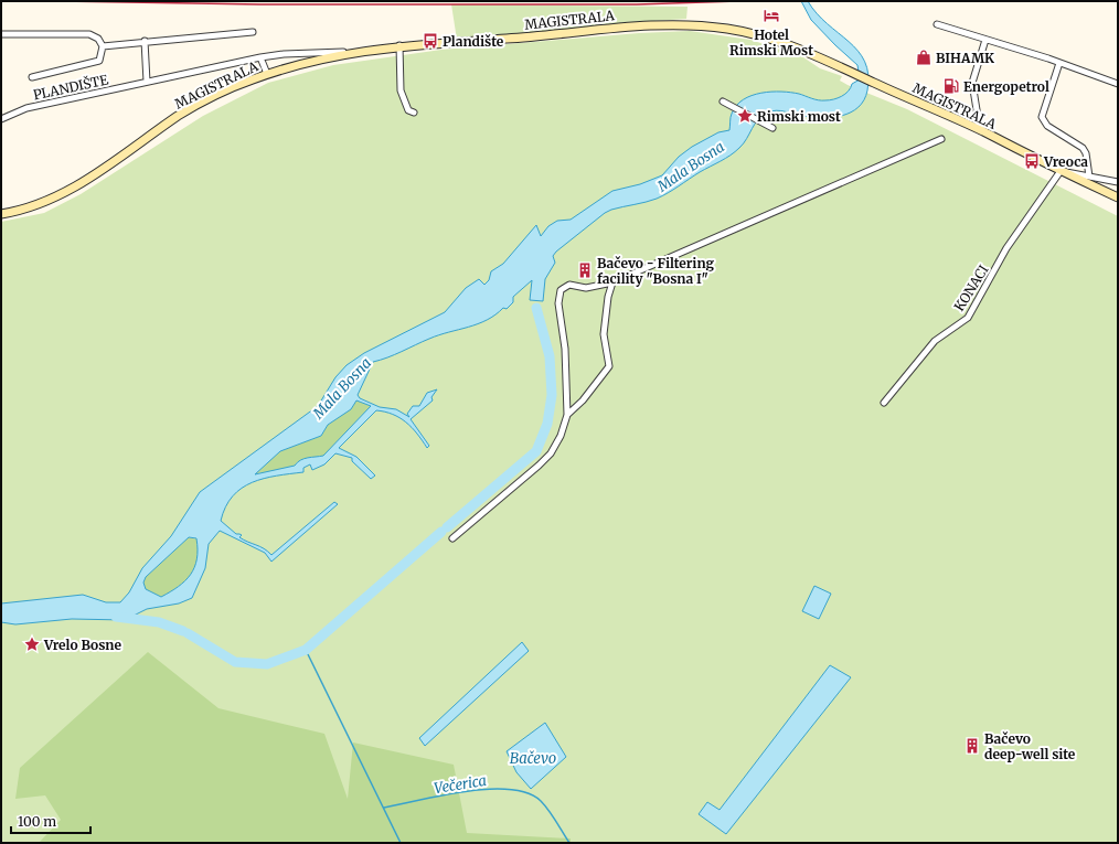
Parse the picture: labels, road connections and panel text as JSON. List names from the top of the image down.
{
  "streets": {
    "main road": ["MAGISTRALA"],
    "street": ["PLANDIŠTE", "KONACI"]
  },
  "crossings": [
    ["MAGISTRALA", "PLANDIŠTE"],
    ["MAGISTRALA", "KONACI"]
  ],
  "water": ["Mala Bosna", "Bačevo", "Večerica"],
  "places": {
    "hotel": ["Hotel Rimski Most"],
    "bus stop": ["Plandište", "Vreoca"],
    "shop": ["BIHAMK"],
    "fuel station": ["Energopetrol"],
    "place": ["Rimski most", "Vrelo Bosne"],
    "building": ["Bačevo - Filtering facility \"Bosna I\"", "Bačevo deep-well site"]
  },
  "scale_bar": "100 m"
}
